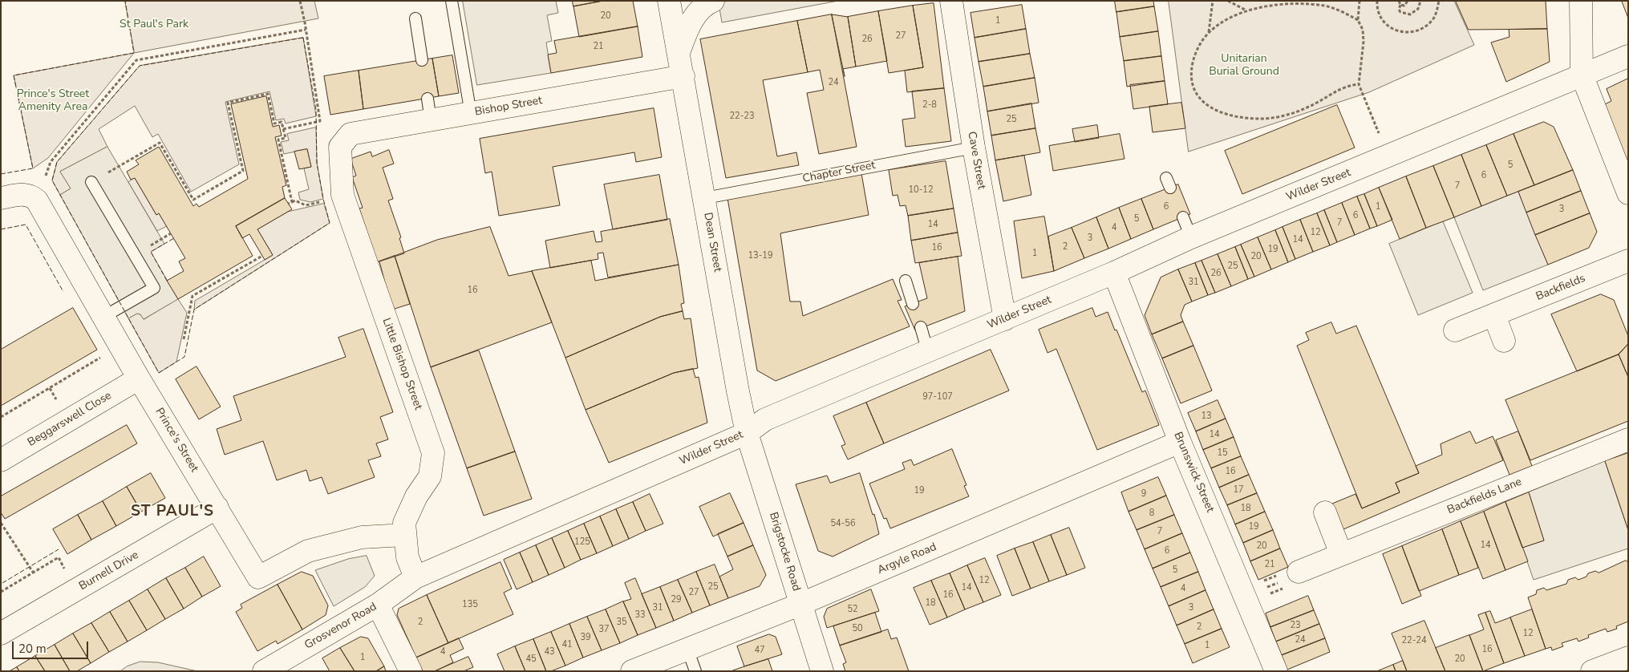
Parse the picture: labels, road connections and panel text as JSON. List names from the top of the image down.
{
  "streets": {
    "street": [
      "Bishop Street",
      "Cave Street",
      "Wilder Street",
      "Dean Street",
      "Backfields",
      "Little Bishop Street",
      "Beggarswell Close",
      "Prince's Street",
      "Brunswick Street",
      "Backfields Lane",
      "Brigstocke Road",
      "Argyle Road",
      "Burnell Drive",
      "Grosvenor Road"
    ],
    "lane": ["Chapter Street"]
  },
  "crossings": [
    ["Bishop Street", "Dean Street"],
    ["Bishop Street", "Little Bishop Street"],
    ["Cave Street", "Chapter Street"],
    ["Cave Street", "Wilder Street"],
    ["Chapter Street", "Dean Street"],
    ["Wilder Street", "Dean Street"],
    ["Wilder Street", "Little Bishop Street"],
    ["Wilder Street", "Brunswick Street"],
    ["Wilder Street", "Brigstocke Road"],
    ["Wilder Street", "Grosvenor Road"],
    ["Dean Street", "Brigstocke Road"],
    ["Little Bishop Street", "Prince's Street"],
    ["Little Bishop Street", "Grosvenor Road"],
    ["Beggarswell Close", "Prince's Street"],
    ["Prince's Street", "Burnell Drive"],
    ["Brunswick Street", "Argyle Road"],
    ["Brigstocke Road", "Argyle Road"]
  ],
  "districts": ["ST PAUL'S"],
  "parks": ["St Paul's Park", "Unitarian Burial Ground", "Prince's Street Amenity Area"],
  "house_numbers": [
    "20",
    "1",
    "27",
    "26",
    "21",
    "24",
    "2-8",
    "22-23",
    "25",
    "5",
    "6",
    "7",
    "10-12",
    "6",
    "1",
    "3",
    "6",
    "5",
    "7",
    "14",
    "4",
    "12",
    "3",
    "14",
    "2",
    "16",
    "19",
    "1",
    "13-19",
    "20",
    "25",
    "26",
    "31",
    "16",
    "97-107",
    "13",
    "14",
    "15",
    "16",
    "17",
    "19",
    "9",
    "18",
    "8",
    "54-56",
    "19",
    "7",
    "125",
    "14",
    "20",
    "6",
    "21",
    "5",
    "12",
    "25",
    "14",
    "4",
    "27",
    "16",
    "29",
    "18",
    "135",
    "31",
    "3",
    "52",
    "33",
    "2",
    "35",
    "23",
    "2",
    "50",
    "37",
    "12",
    "39",
    "24",
    "22-24",
    "41",
    "1",
    "16",
    "47",
    "4",
    "43",
    "1",
    "45",
    "20"
  ],
  "scale_bar": "20 m"
}
